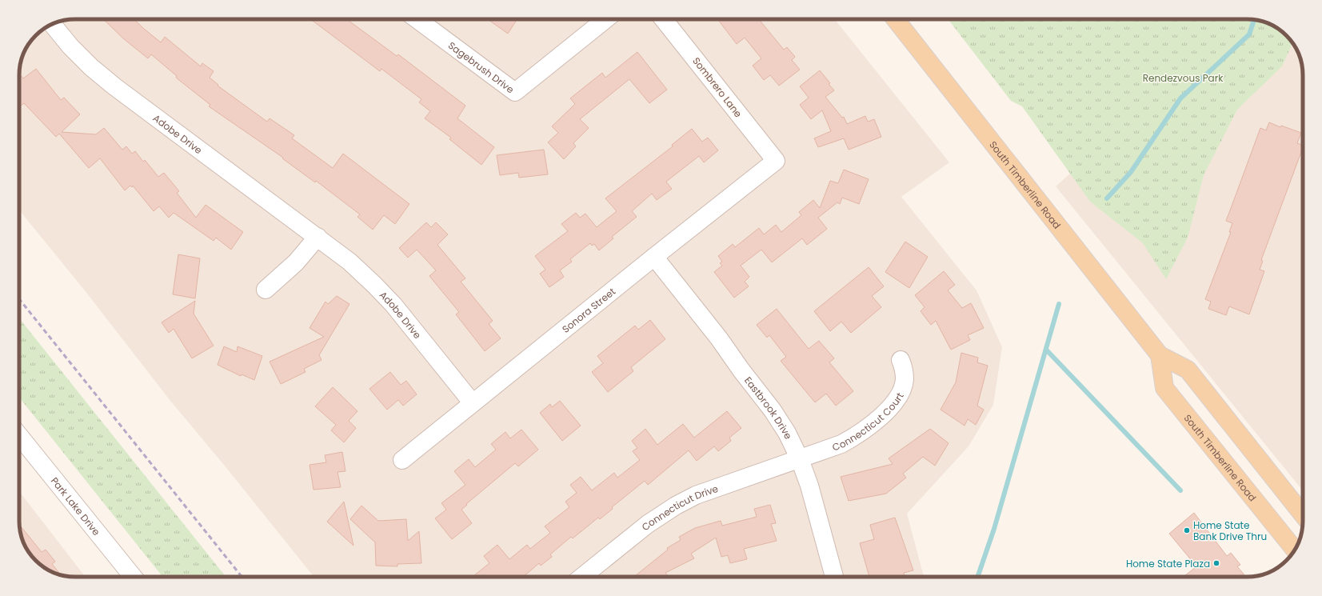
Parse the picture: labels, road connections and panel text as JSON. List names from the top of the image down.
{
  "streets": {
    "main road": ["South Timberline Road"],
    "street": [
      "Sagebrush Drive",
      "Sombrero Lane",
      "Adobe Drive",
      "Sonora Street",
      "Eastbrook Drive",
      "Connecticut Court",
      "Park Lake Drive",
      "Connecticut Drive"
    ]
  },
  "crossings": [
    ["Sombrero Lane", "Sonora Street"],
    ["Adobe Drive", "Sonora Street"],
    ["Sonora Street", "Eastbrook Drive"],
    ["Eastbrook Drive", "Connecticut Court"],
    ["Eastbrook Drive", "Connecticut Drive"],
    ["Connecticut Court", "Connecticut Drive"]
  ],
  "parks": ["Rendezvous Park"],
  "places": ["Home State Bank Drive Thru", "Home State Plaza"]
}
